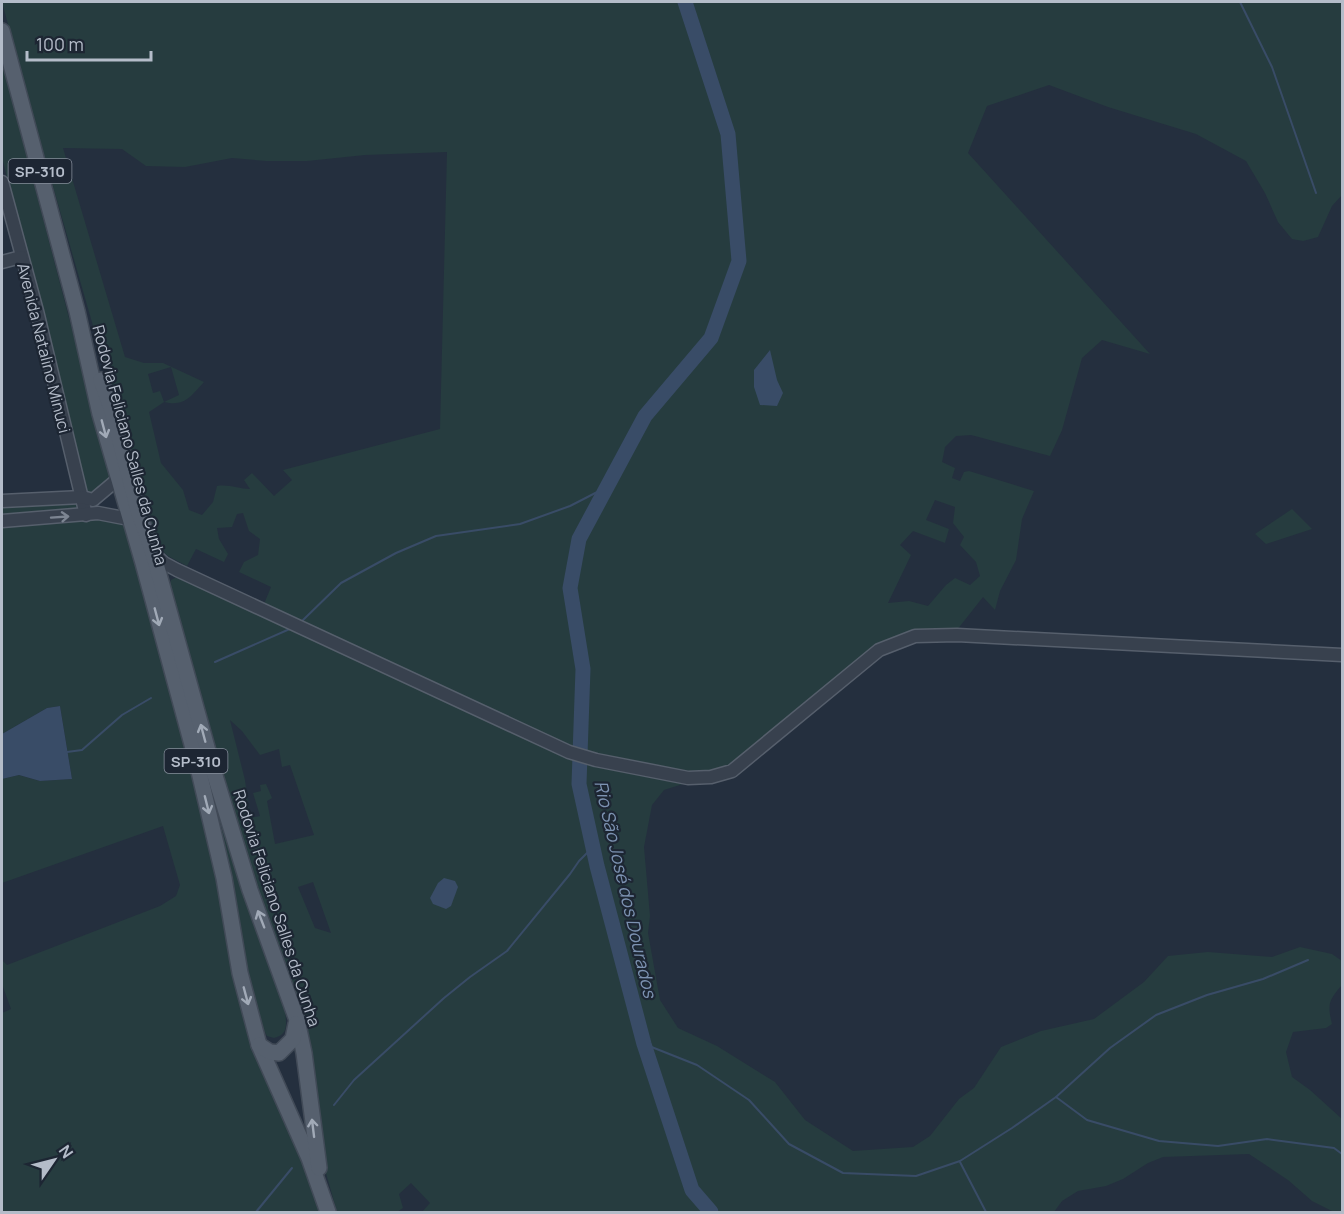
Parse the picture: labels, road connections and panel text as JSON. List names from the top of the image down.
{
  "streets": {
    "main road": ["SP-310", "Rodovia Feliciano Salles da Cunha"],
    "street": ["Avenida Natalino Minuci"]
  },
  "crossings": [
    ["SP-310", "Rodovia Feliciano Salles da Cunha"]
  ],
  "water": ["Rio São José dos Dourados"],
  "scale_bar": "100 m",
  "north": "top right"
}
